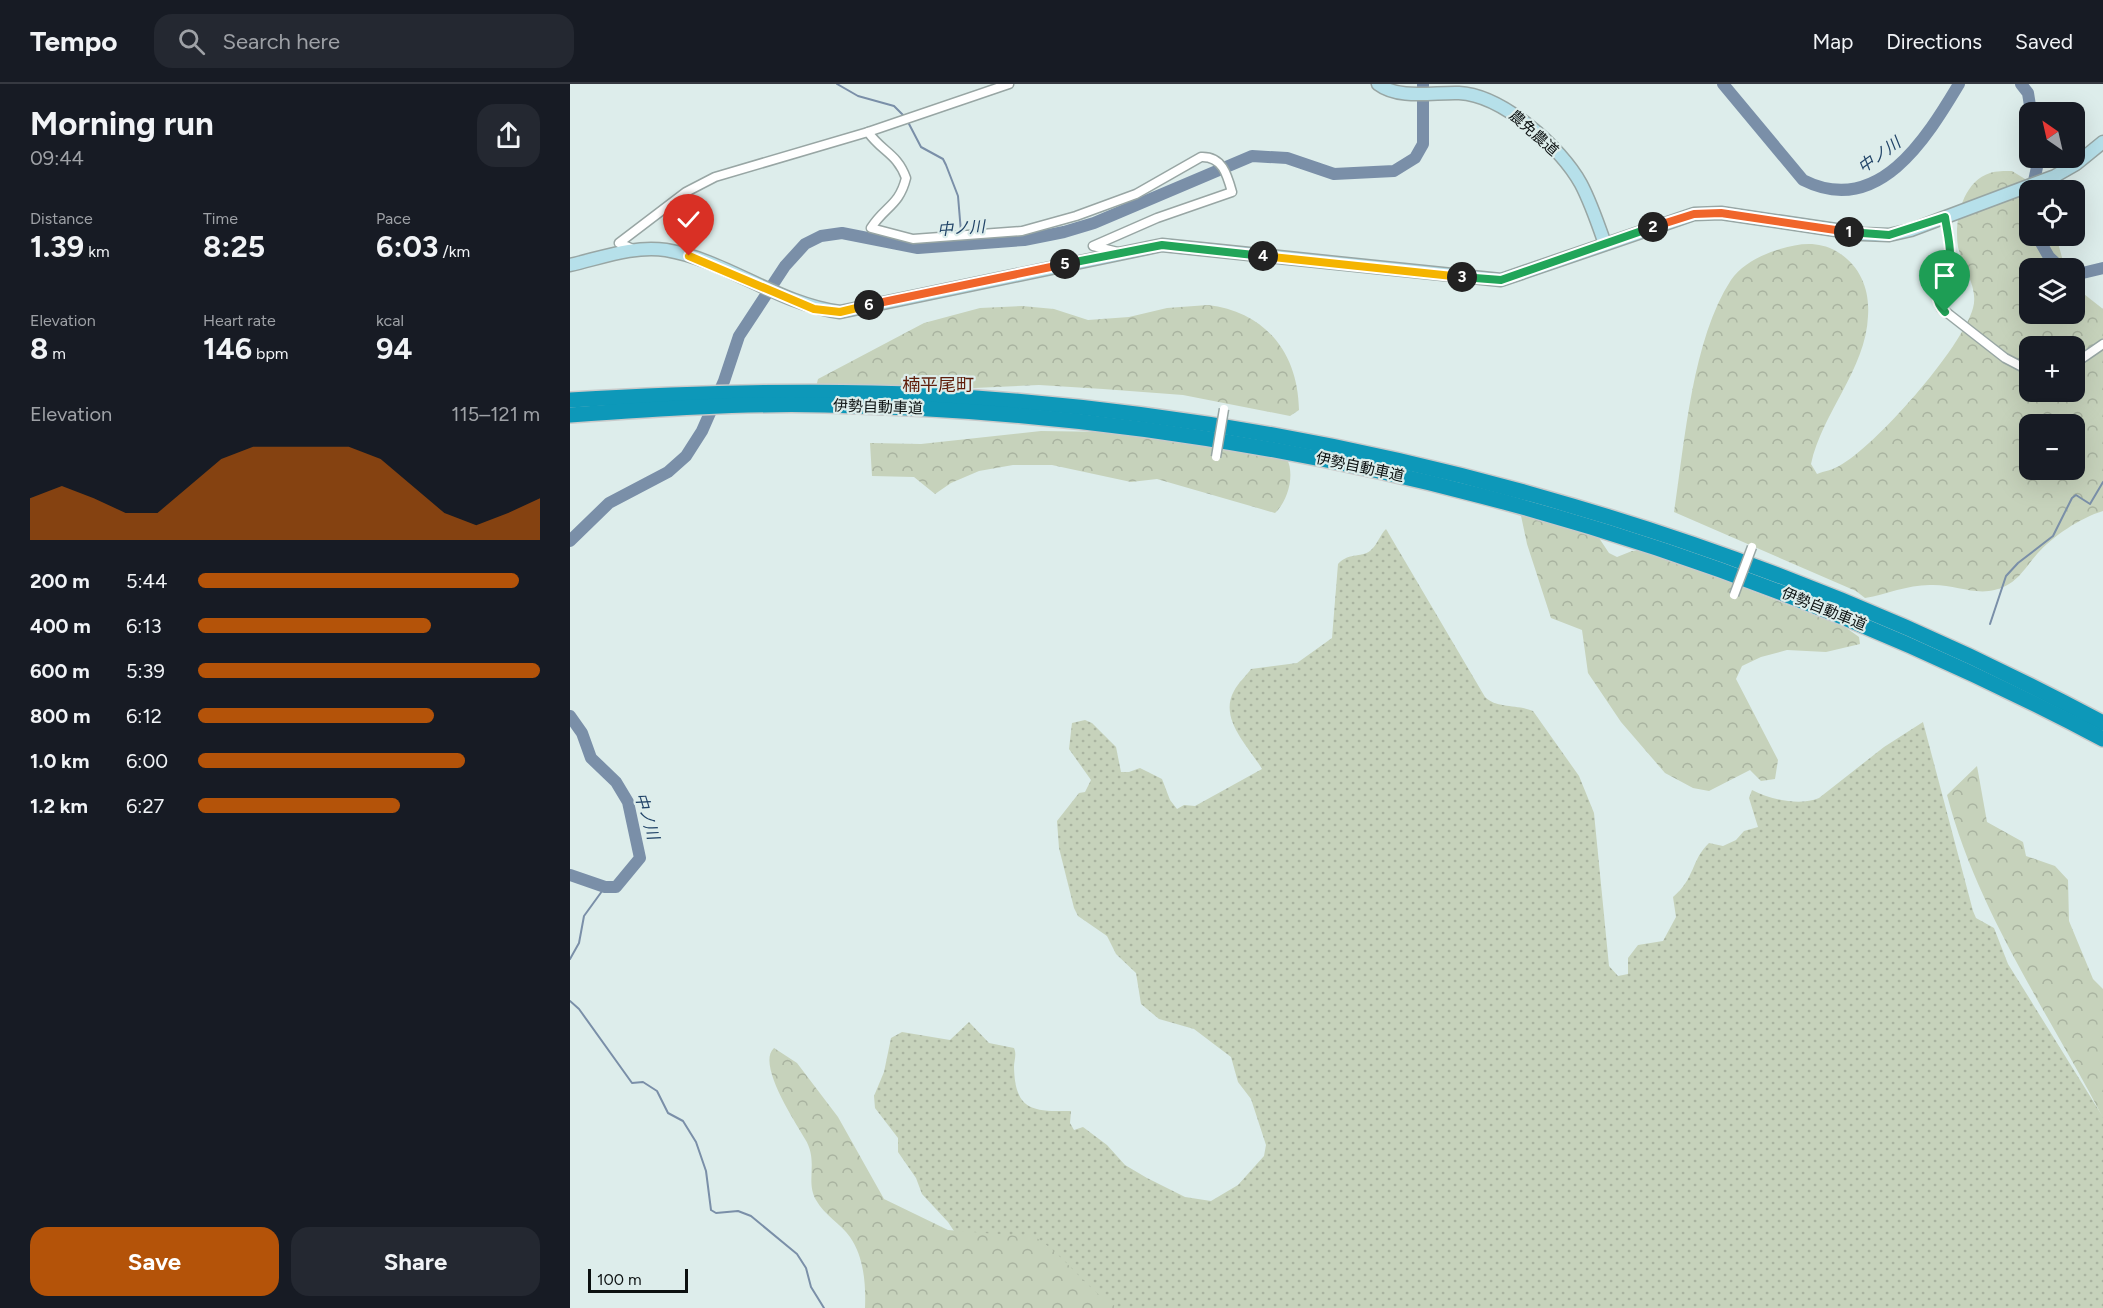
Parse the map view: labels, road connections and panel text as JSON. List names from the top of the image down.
{
  "streets": {
    "highway": ["伊勢自動車道"],
    "main road": ["農免農道"]
  },
  "districts": ["楠平尾町"],
  "water": ["中ノ川"],
  "scale_bar": "100 m",
  "north": "top left",
  "page": {
    "header": "Tempo",
    "search": "Search here",
    "nav": ["Map", "Directions", "Saved"],
    "heading": ["Morning run", "09:44"],
    "map_buttons": ["+", "−"],
    "stats": [
      ["Distance", "1.39 km"],
      ["Time", "8:25"],
      ["Pace", "6:03 /km"],
      ["Elevation", "8 m"],
      ["Heart rate", "146 bpm"],
      ["kcal", "94"]
    ],
    "pins": [
      "2",
      "1",
      "4",
      "5",
      "3",
      "6"
    ],
    "chart": ["Elevation", "115–121 m"],
    "list": [
      {
        "name": "200 m",
        "note": "5:44"
      },
      {
        "name": "400 m",
        "note": "6:13"
      },
      {
        "name": "600 m",
        "note": "5:39"
      },
      {
        "name": "800 m",
        "note": "6:12"
      },
      {
        "name": "1.0 km",
        "note": "6:00"
      },
      {
        "name": "1.2 km",
        "note": "6:27"
      }
    ],
    "buttons": ["Save", "Share"],
    "scale": "100 m"
  }
}
